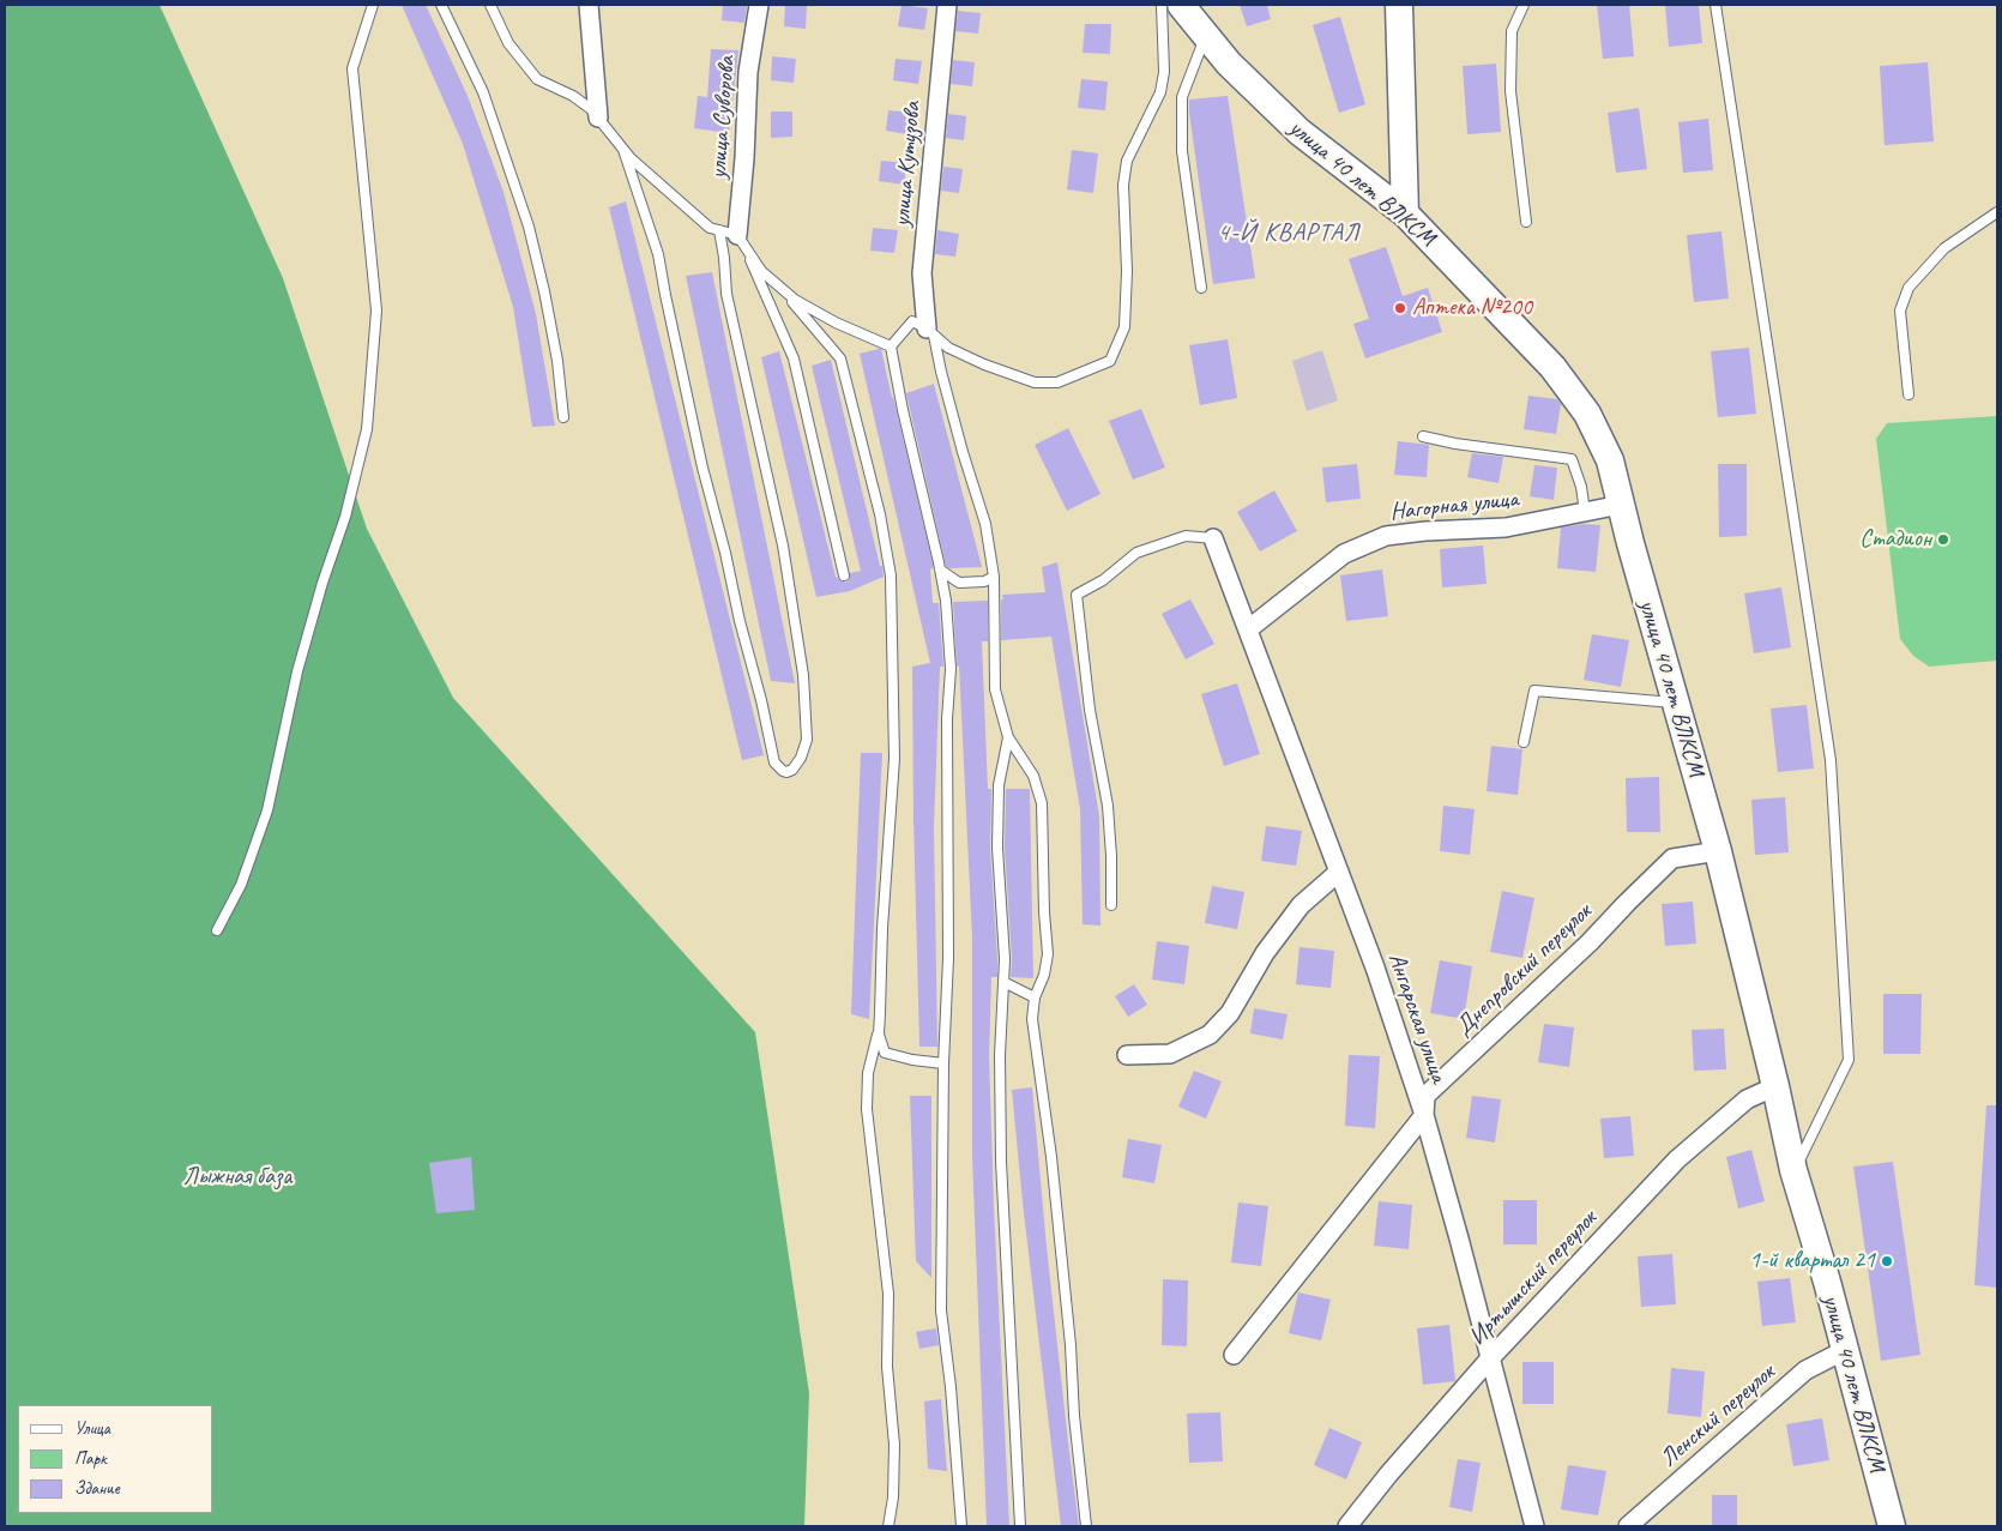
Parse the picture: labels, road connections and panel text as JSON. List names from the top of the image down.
{
  "streets": {
    "street": [
      "улица Суворова",
      "улица Кутузова",
      "улица 40 лет ВЛКСМ",
      "Нагорная улица",
      "Днепровский переулок",
      "Ангарская улица",
      "Иртышский переулок",
      "Ленский переулок"
    ]
  },
  "crossings": [
    ["улица 40 лет ВЛКСМ", "Нагорная улица"],
    ["улица 40 лет ВЛКСМ", "Днепровский переулок"],
    ["улица 40 лет ВЛКСМ", "Иртышский переулок"],
    ["улица 40 лет ВЛКСМ", "Ленский переулок"],
    ["Нагорная улица", "Ангарская улица"],
    ["Днепровский переулок", "Ангарская улица"],
    ["Ангарская улица", "Иртышский переулок"]
  ],
  "districts": ["4-Й КВАРТАЛ"],
  "parks": ["Лыжная база"],
  "places": ["Аптека №200", "Стадион", "1-й квартал 21"],
  "legend": ["Улица", "Парк", "Здание"]
}
